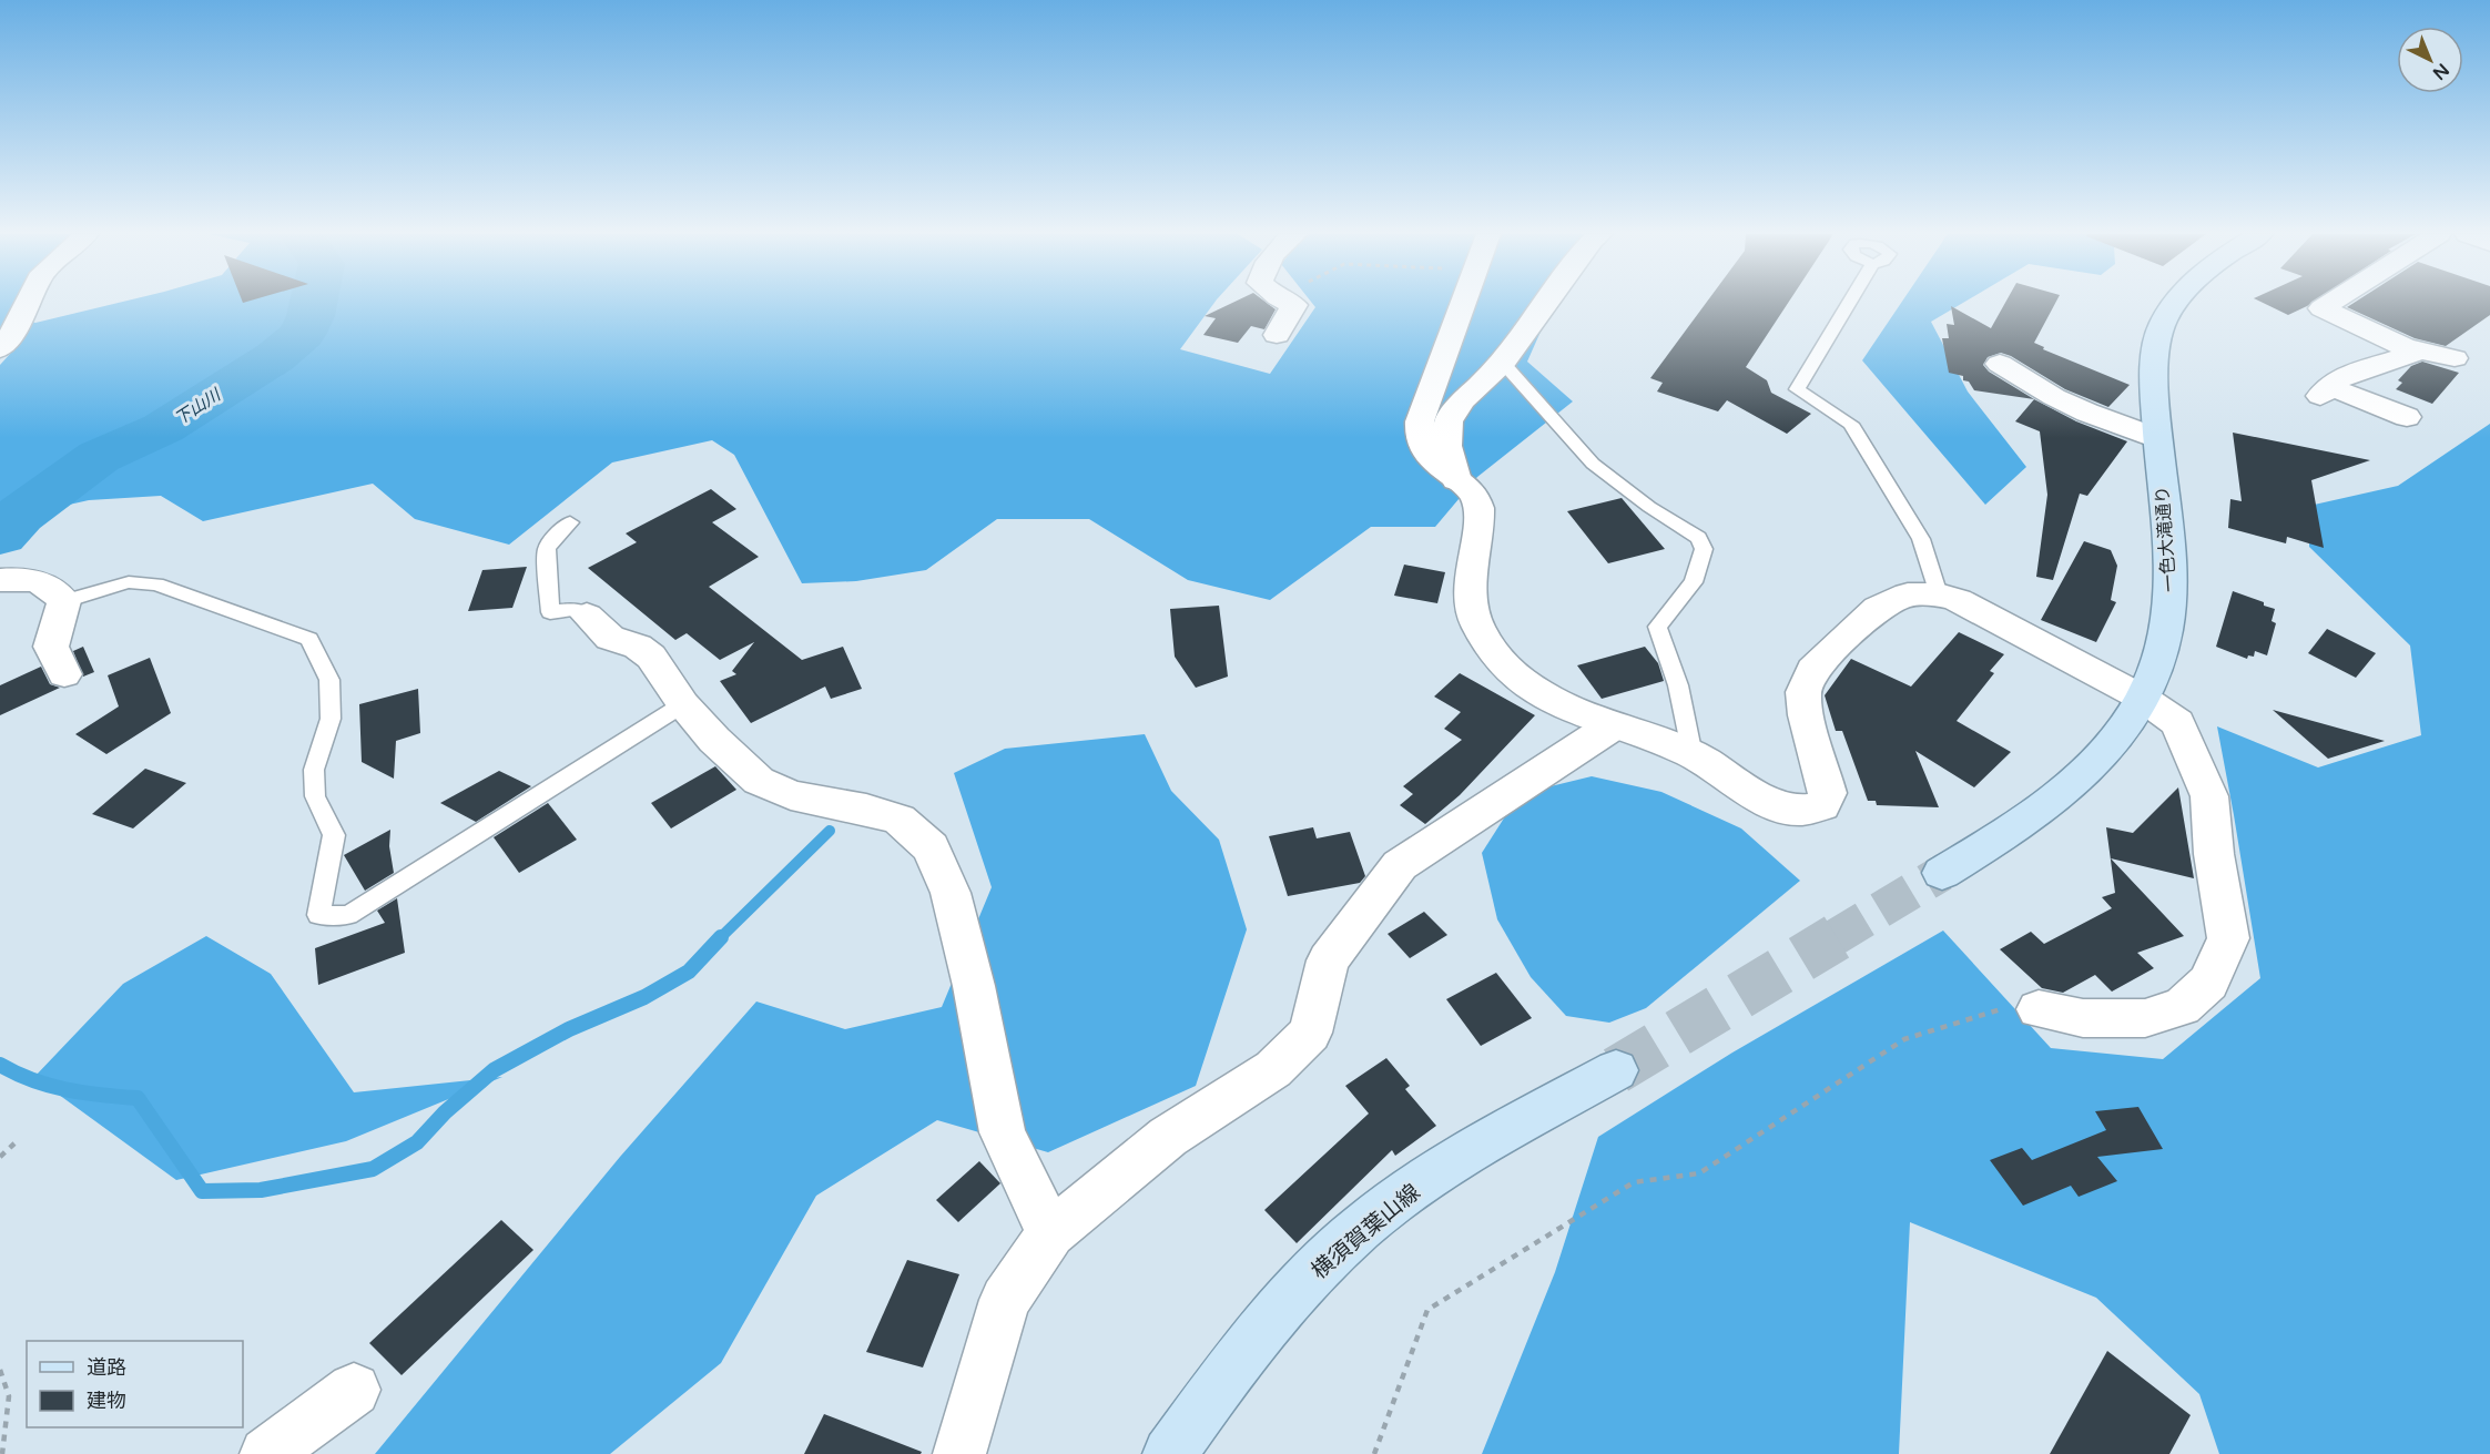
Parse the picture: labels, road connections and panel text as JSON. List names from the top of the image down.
{
  "streets": {
    "main road": ["一色大滝通り", "横須賀葉山線"]
  },
  "water": ["下山川"],
  "legend": ["道路", "建物"],
  "north": "bottom right"
}
